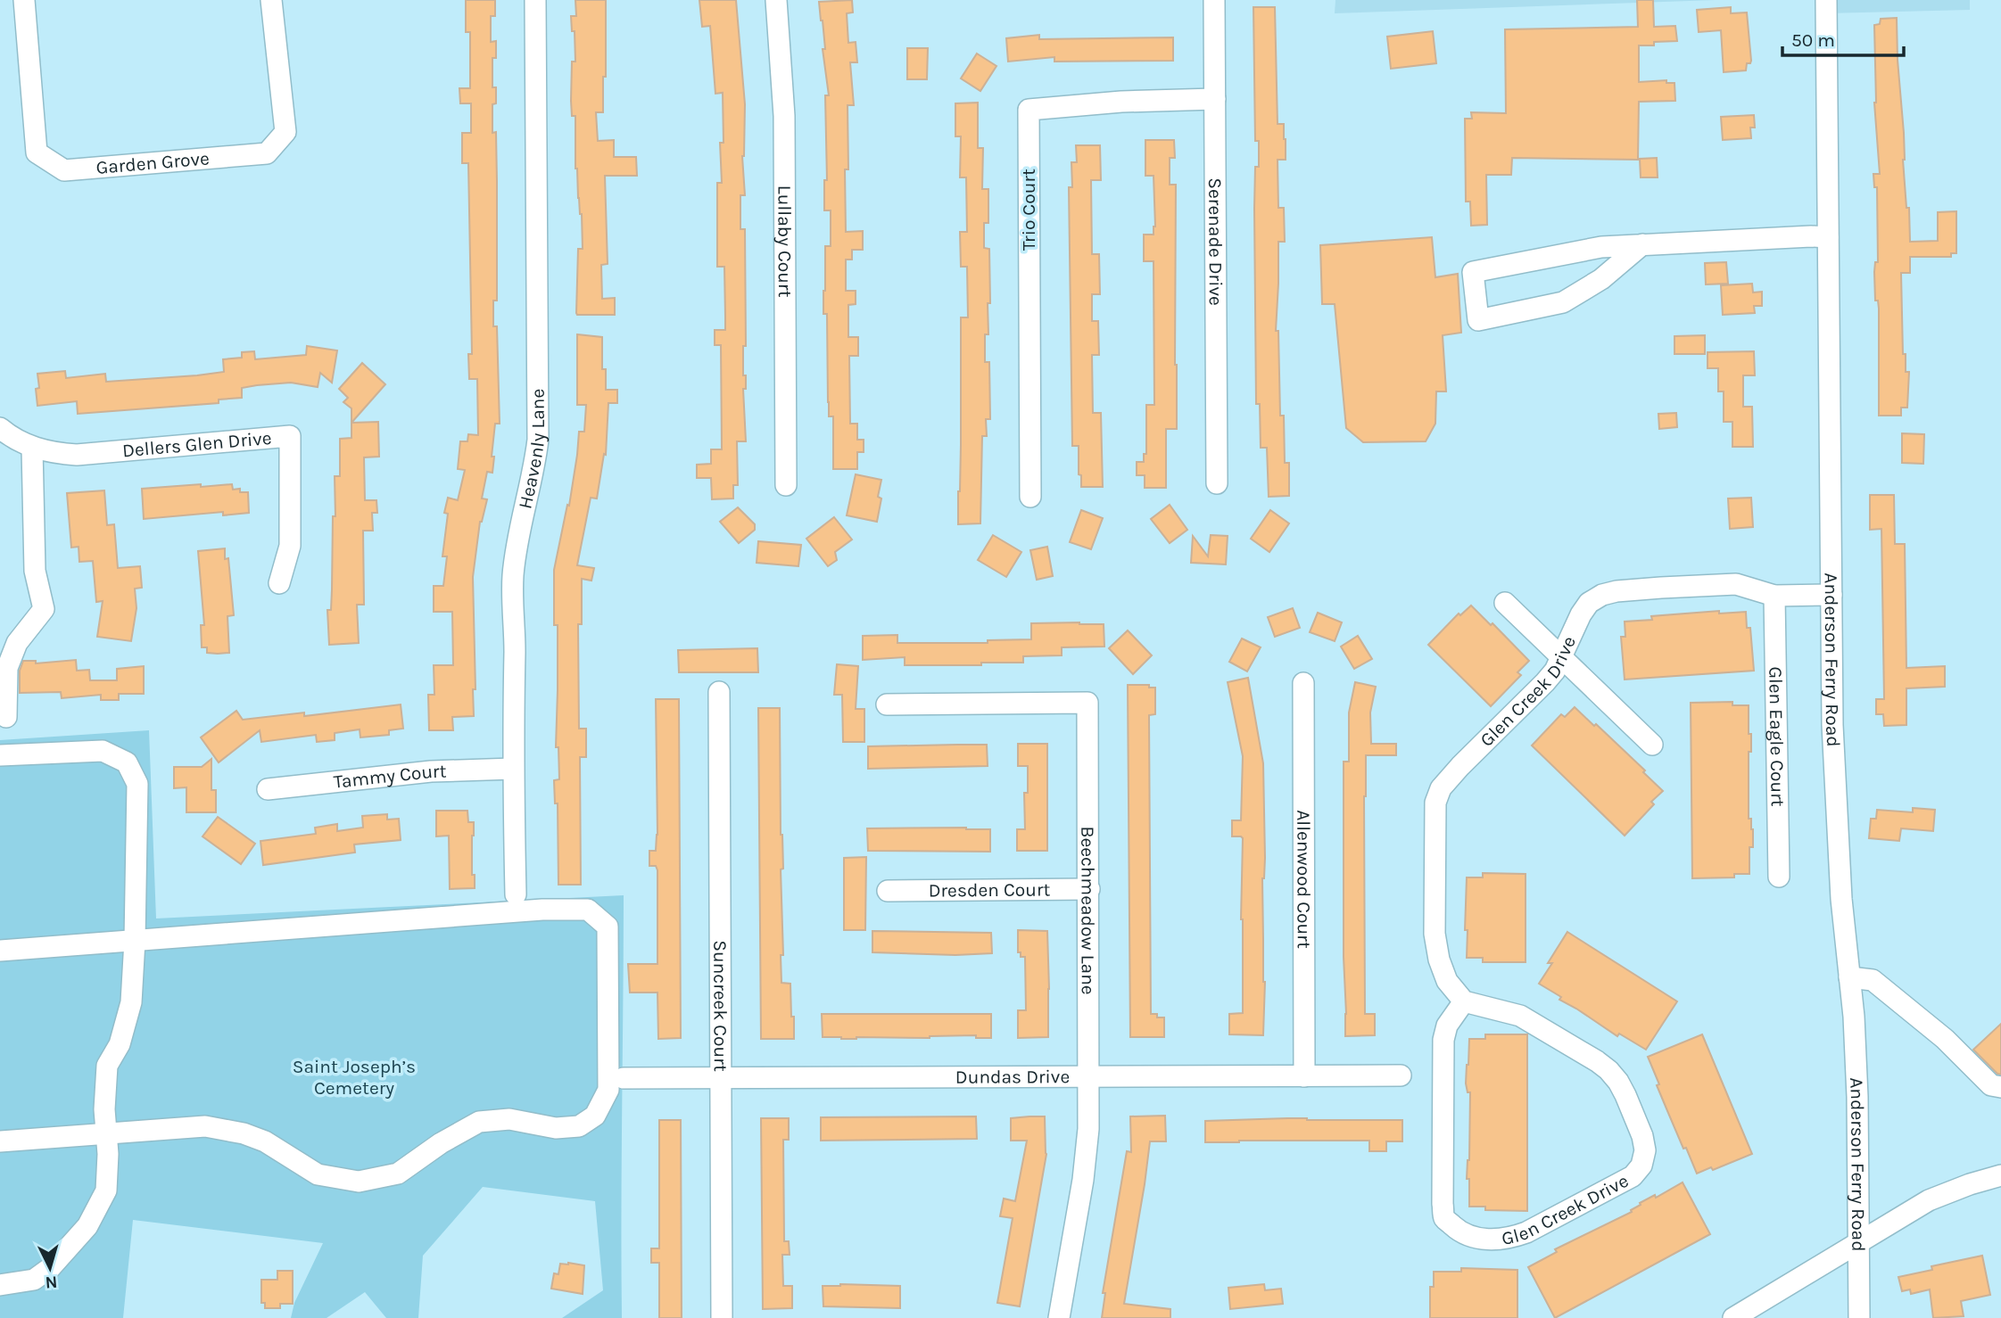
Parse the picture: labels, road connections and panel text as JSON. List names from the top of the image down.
{
  "streets": {
    "street": [
      "Garden Grove",
      "Trio Court",
      "Serenade Drive",
      "Lullaby Court",
      "Dellers Glen Drive",
      "Heavenly Lane",
      "Anderson Ferry Road",
      "Glen Creek Drive",
      "Glen Eagle Court",
      "Tammy Court",
      "Allenwood Court",
      "Dresden Court",
      "Beechmeadow Lane",
      "Suncreek Court",
      "Dundas Drive"
    ]
  },
  "crossings": [
    ["Trio Court", "Serenade Drive"],
    ["Heavenly Lane", "Tammy Court"],
    ["Anderson Ferry Road", "Glen Creek Drive"],
    ["Glen Creek Drive", "Glen Eagle Court"],
    ["Allenwood Court", "Dundas Drive"],
    ["Dresden Court", "Beechmeadow Lane"],
    ["Beechmeadow Lane", "Dundas Drive"],
    ["Suncreek Court", "Dundas Drive"]
  ],
  "parks": ["Saint Joseph’s Cemetery"],
  "scale_bar": "50 m",
  "north": "bottom"
}
